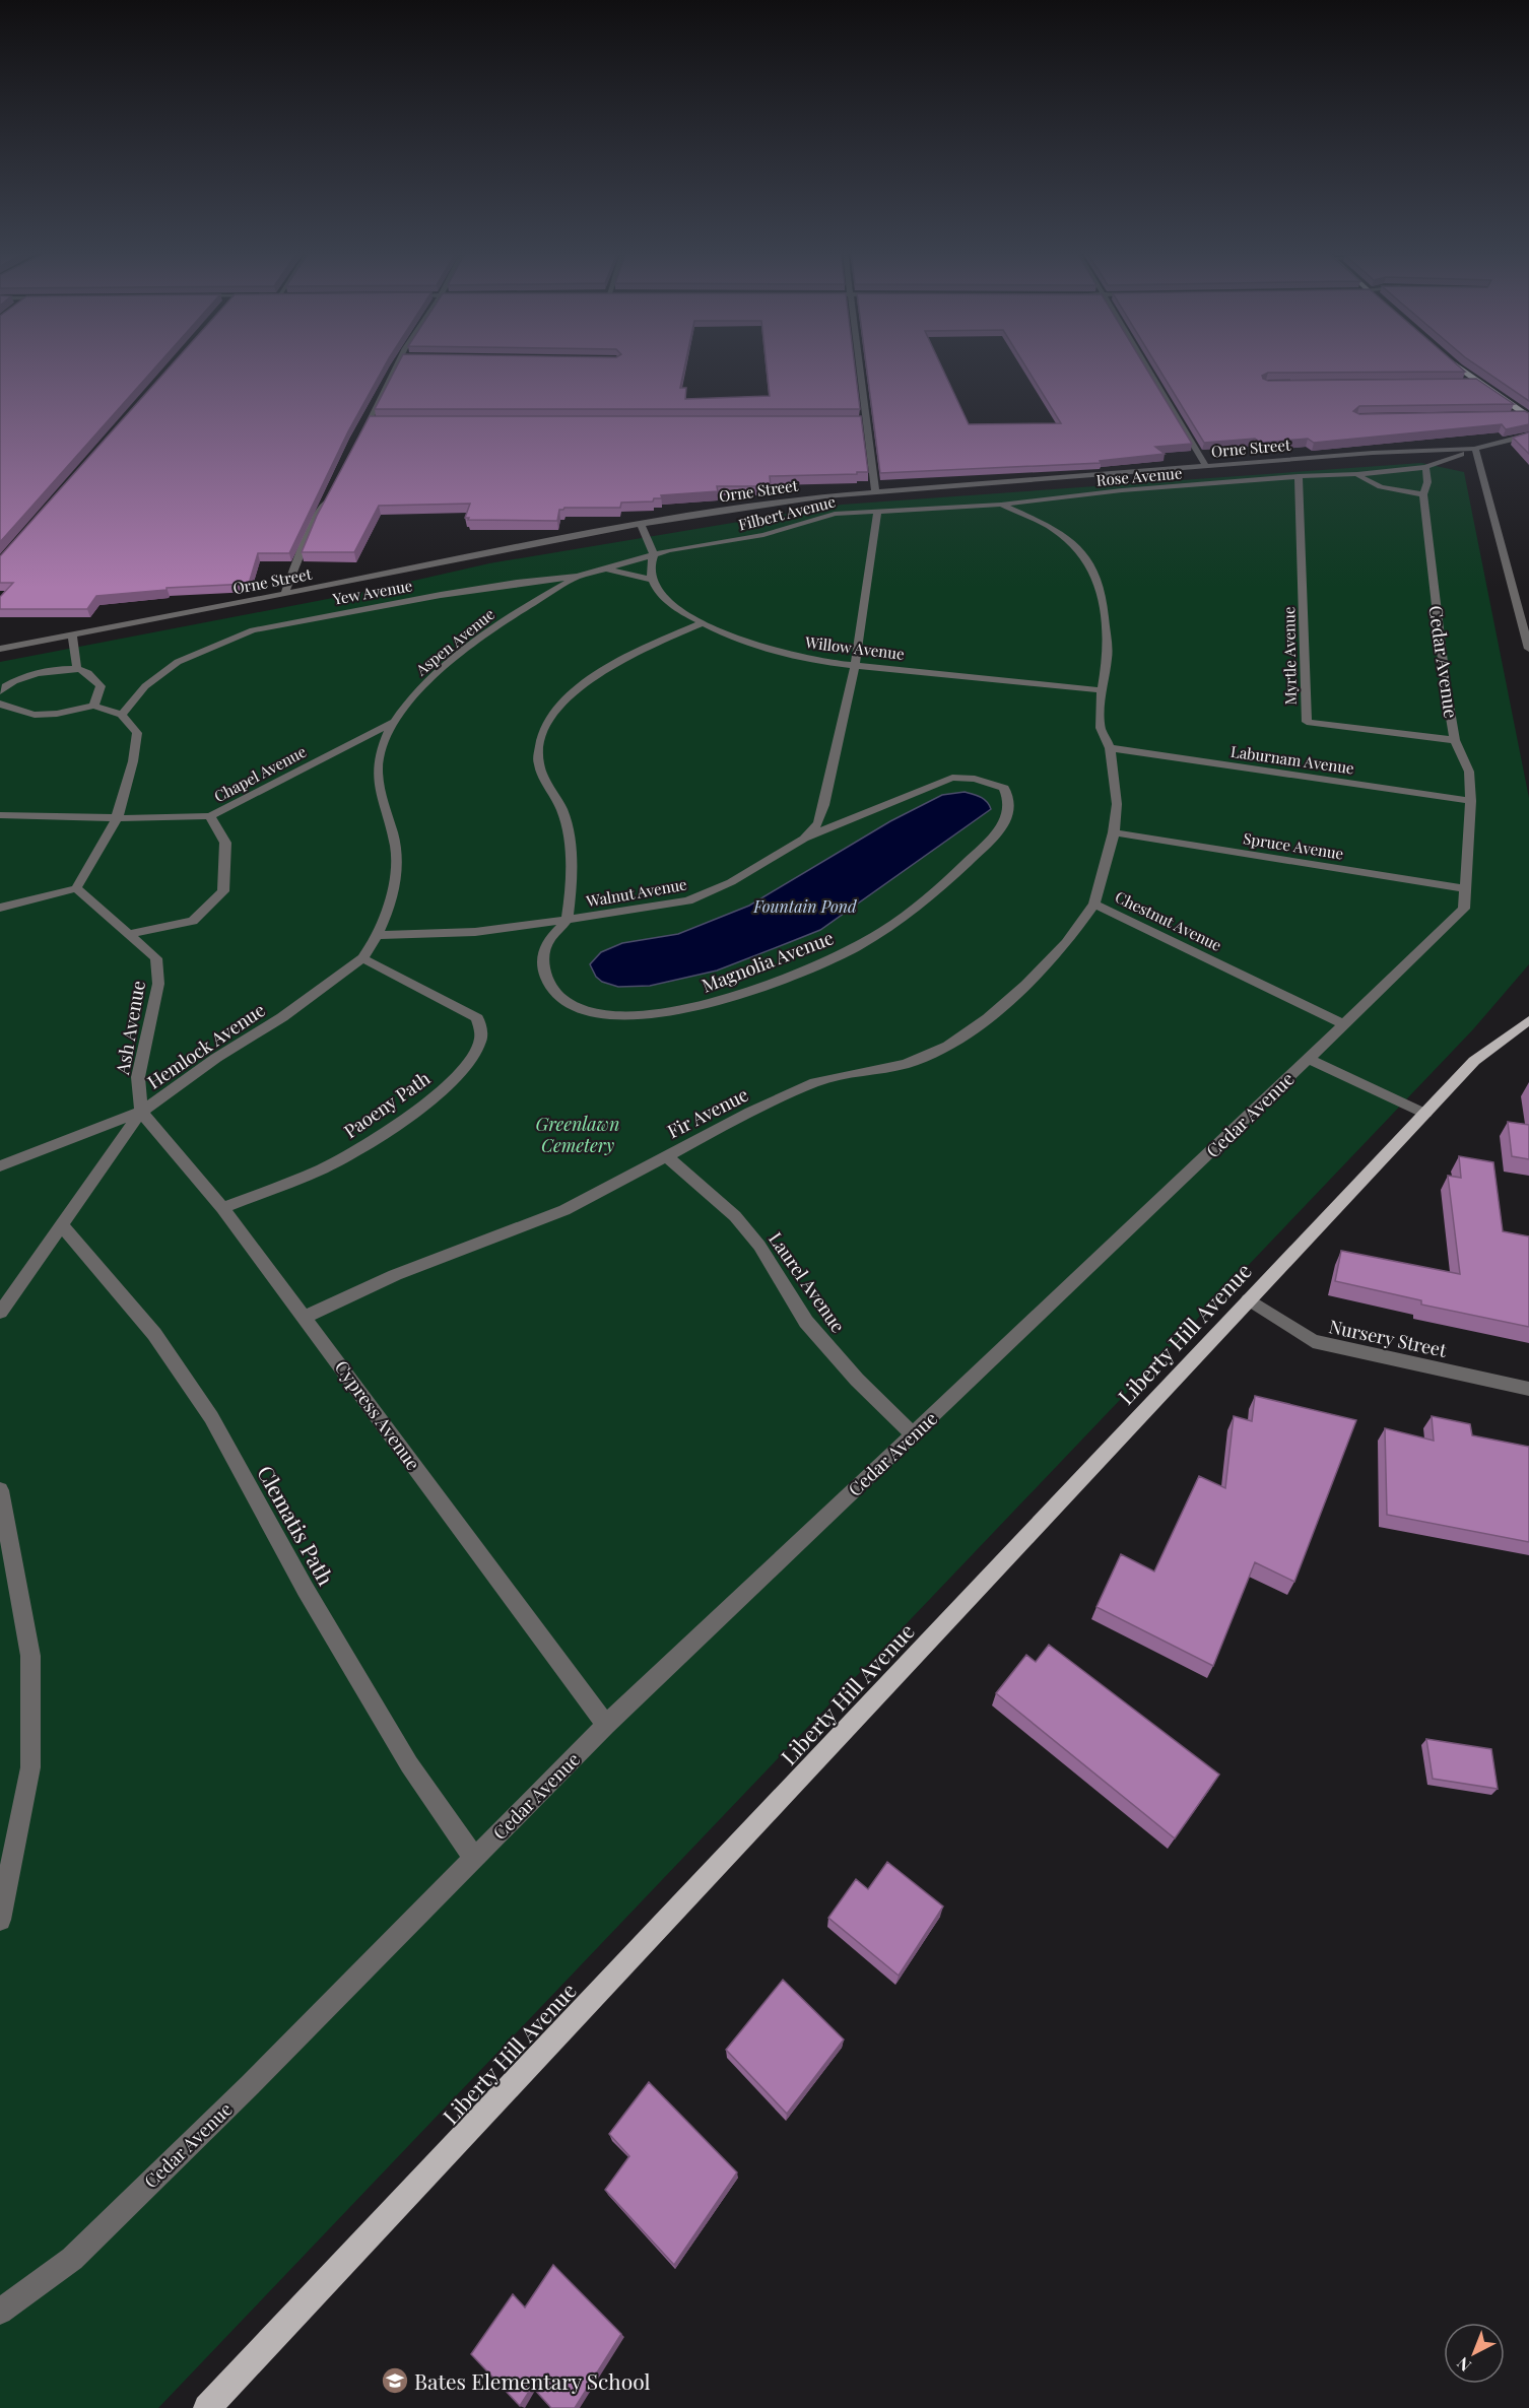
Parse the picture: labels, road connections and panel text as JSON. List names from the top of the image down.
{
  "streets": {
    "main road": ["Liberty Hill Avenue"],
    "street": [
      "Orne Street",
      "Rose Avenue",
      "Filbert Avenue",
      "Yew Avenue",
      "Aspen Avenue",
      "Willow Avenue",
      "Myrtle Avenue",
      "Cedar Avenue",
      "Laburnam Avenue",
      "Chapel Avenue",
      "Spruce Avenue",
      "Walnut Avenue",
      "Chestnut Avenue",
      "Magnolia Avenue",
      "Ash Avenue",
      "Hemlock Avenue",
      "Paoeny Path",
      "Fir Avenue",
      "Laurel Avenue",
      "Nursery Street",
      "Cypress Avenue",
      "Clematis Path"
    ]
  },
  "crossings": [
    ["Orne Street", "Rose Avenue"],
    ["Rose Avenue", "Filbert Avenue"],
    ["Rose Avenue", "Myrtle Avenue"],
    ["Rose Avenue", "Cedar Avenue"],
    ["Rose Avenue", "Chestnut Avenue"],
    ["Filbert Avenue", "Yew Avenue"],
    ["Filbert Avenue", "Walnut Avenue"],
    ["Filbert Avenue", "Chestnut Avenue"],
    ["Yew Avenue", "Aspen Avenue"],
    ["Aspen Avenue", "Chapel Avenue"],
    ["Aspen Avenue", "Walnut Avenue"],
    ["Aspen Avenue", "Hemlock Avenue"],
    ["Willow Avenue", "Walnut Avenue"],
    ["Willow Avenue", "Chestnut Avenue"],
    ["Myrtle Avenue", "Cedar Avenue"],
    ["Cedar Avenue", "Laburnam Avenue"],
    ["Cedar Avenue", "Spruce Avenue"],
    ["Cedar Avenue", "Chestnut Avenue"],
    ["Cedar Avenue", "Laurel Avenue"],
    ["Cedar Avenue", "Cypress Avenue"],
    ["Cedar Avenue", "Clematis Path"],
    ["Laburnam Avenue", "Chestnut Avenue"],
    ["Chapel Avenue", "Ash Avenue"],
    ["Spruce Avenue", "Chestnut Avenue"],
    ["Walnut Avenue", "Magnolia Avenue"],
    ["Walnut Avenue", "Hemlock Avenue"],
    ["Chestnut Avenue", "Fir Avenue"],
    ["Ash Avenue", "Hemlock Avenue"],
    ["Ash Avenue", "Cypress Avenue"],
    ["Hemlock Avenue", "Paoeny Path"],
    ["Hemlock Avenue", "Cypress Avenue"],
    ["Paoeny Path", "Cypress Avenue"],
    ["Fir Avenue", "Laurel Avenue"],
    ["Fir Avenue", "Cypress Avenue"],
    ["Liberty Hill Avenue", "Nursery Street"]
  ],
  "water": ["Fountain Pond"],
  "parks": ["Greenlawn Cemetery"],
  "places": {
    "school or university": ["Bates Elementary School"]
  },
  "north": "bottom left"
}
